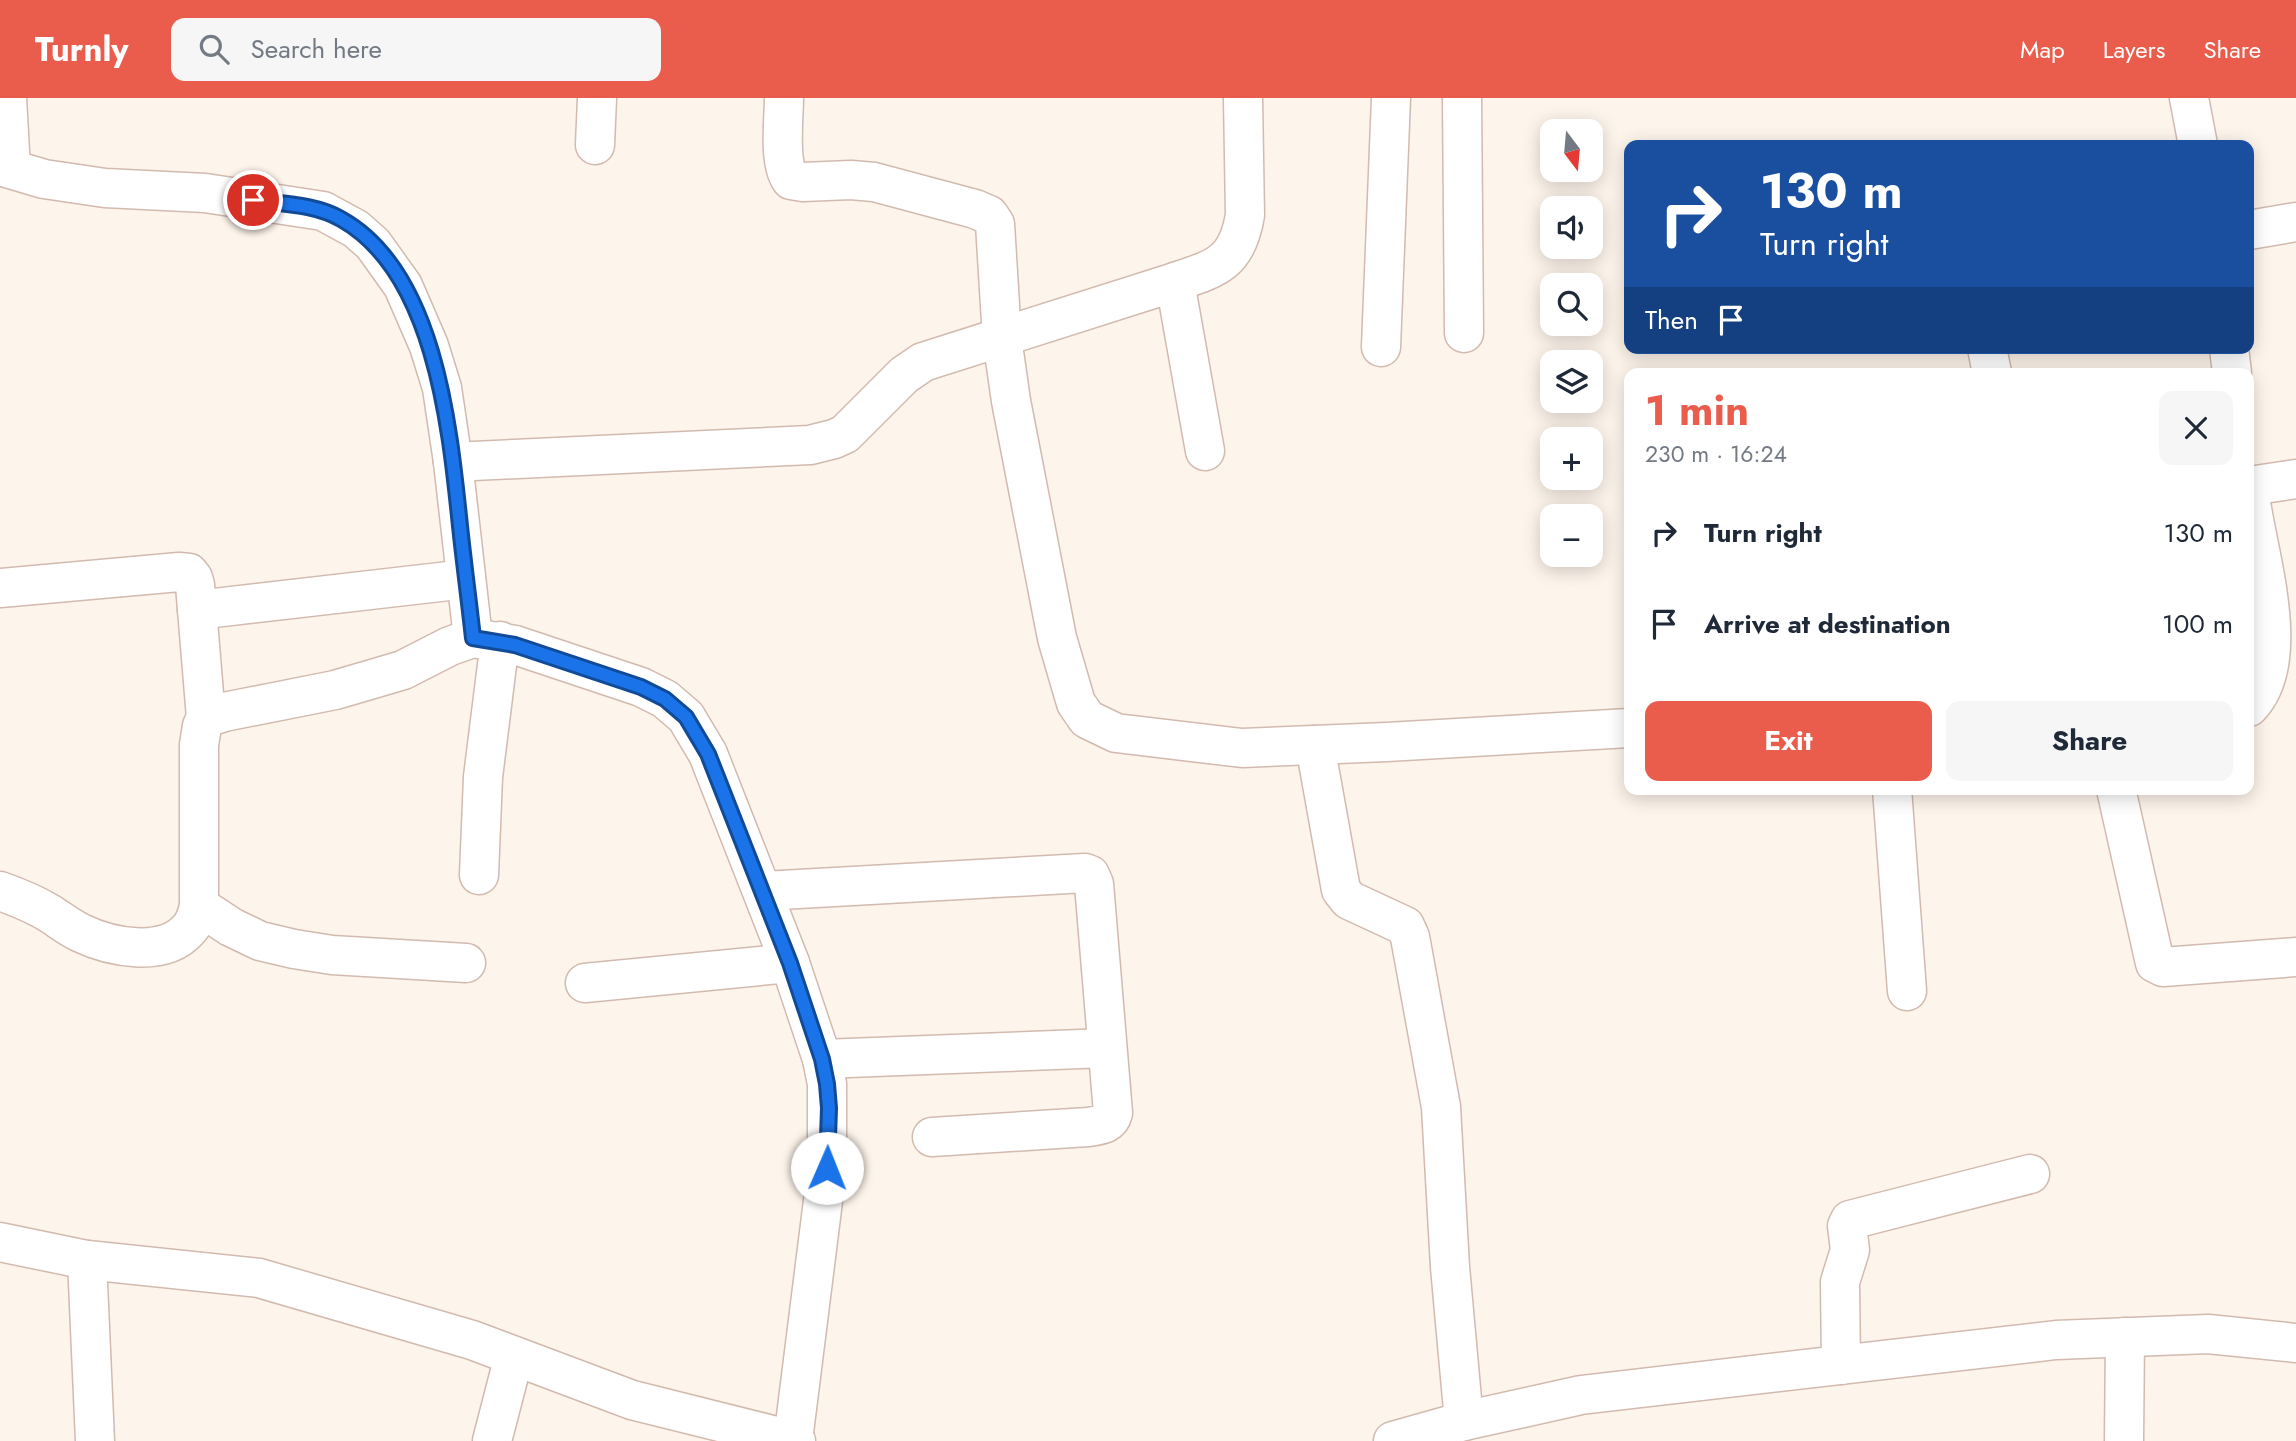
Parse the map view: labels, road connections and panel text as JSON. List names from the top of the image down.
{
  "north": "bottom",
  "page": {
    "header": "Turnly",
    "search": "Search here",
    "nav": ["Map", "Layers", "Share"],
    "map_buttons": ["+", "−"],
    "turn": ["130 m", "Turn right"],
    "then": "Then",
    "heading": ["1 min", "230 m · 16:24"],
    "list": [
      {
        "name": "Turn right",
        "value": "130 m"
      },
      {
        "name": "Arrive at destination",
        "value": "100 m"
      }
    ],
    "buttons": ["Exit", "Share"]
  }
}
